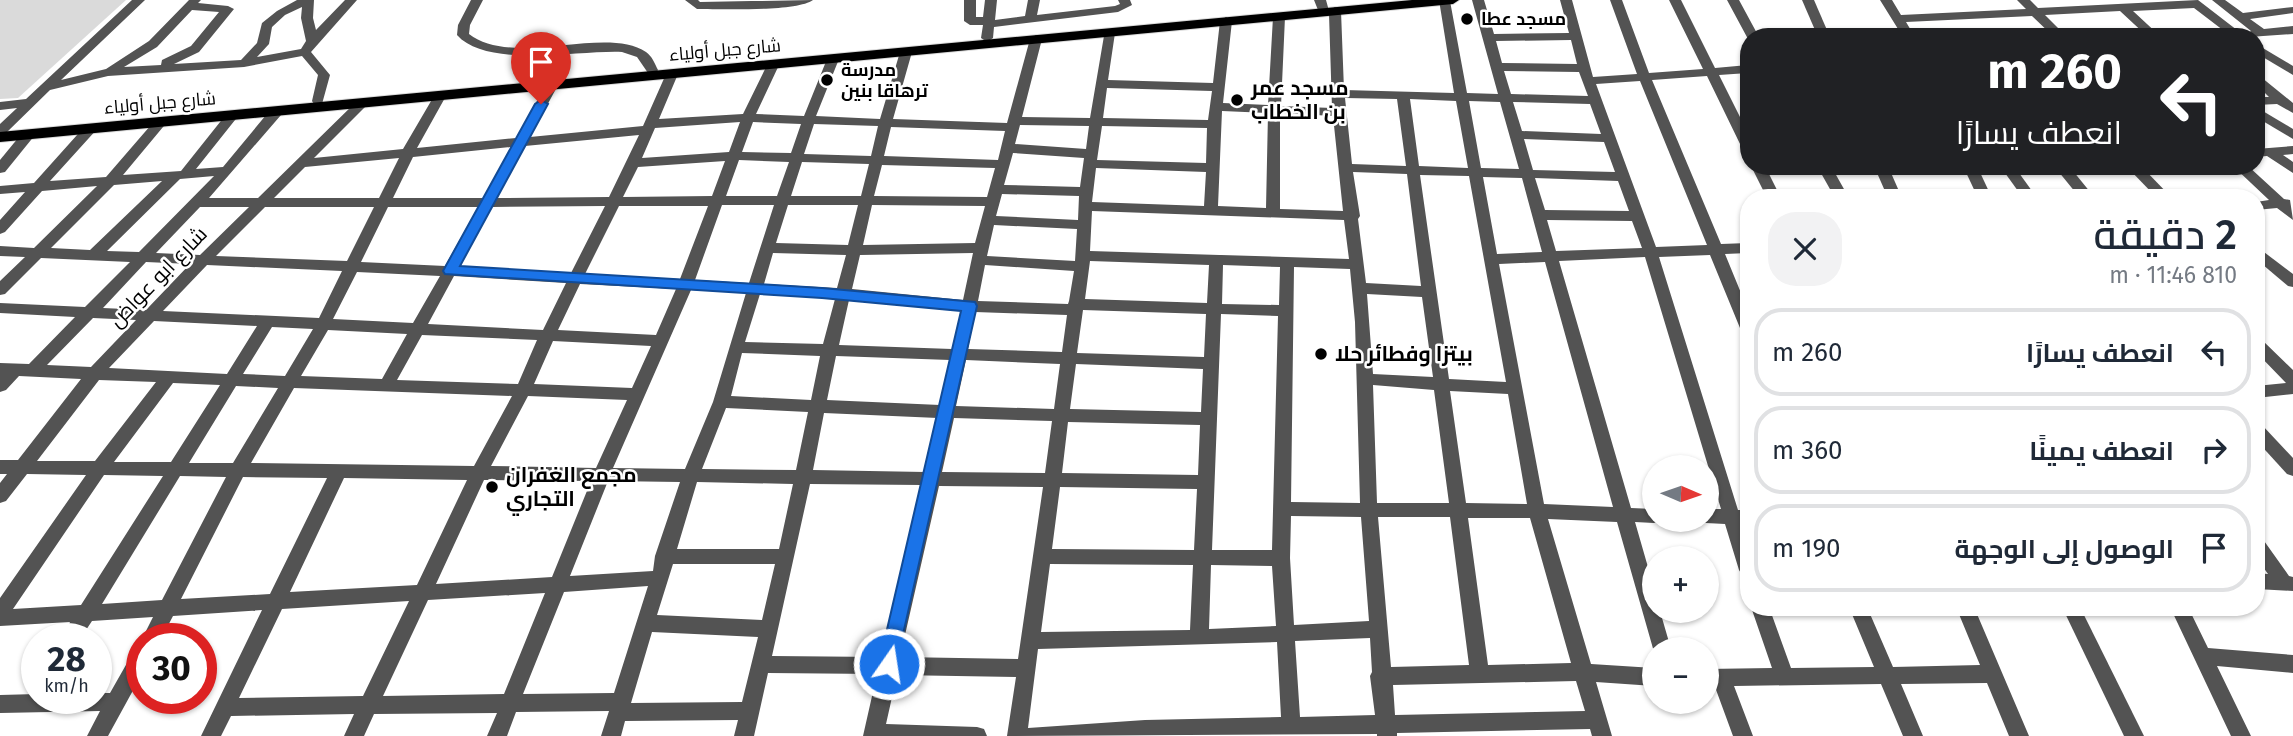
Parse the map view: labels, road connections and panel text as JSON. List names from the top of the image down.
{
  "streets": {
    "main road": ["شارع جبل أولياء"],
    "street": ["شارع ابو عواض"]
  },
  "crossings": [
    ["شارع جبل أولياء", "شارع ابو عواض"]
  ],
  "places": [
    "مسجد عطا",
    "مدرسة ترهاقا بنين",
    "مسجد عمر بن الخطاب",
    "بيتزا وفطائر حلا",
    "مجمع الغفران التجاري"
  ],
  "north": "right",
  "page": {
    "turn": ["260 m", "انعطف يسارًا"],
    "heading": ["2 دقيقة", "810 m · 11:46"],
    "list": [
      {
        "name": "انعطف يسارًا",
        "value": "260 m"
      },
      {
        "name": "انعطف يمينًا",
        "value": "360 m"
      },
      {
        "name": "الوصول إلى الوجهة",
        "value": "190 m"
      }
    ],
    "map_buttons": ["+", "−"],
    "speed": "28 km/h",
    "limit": "30"
  }
}
